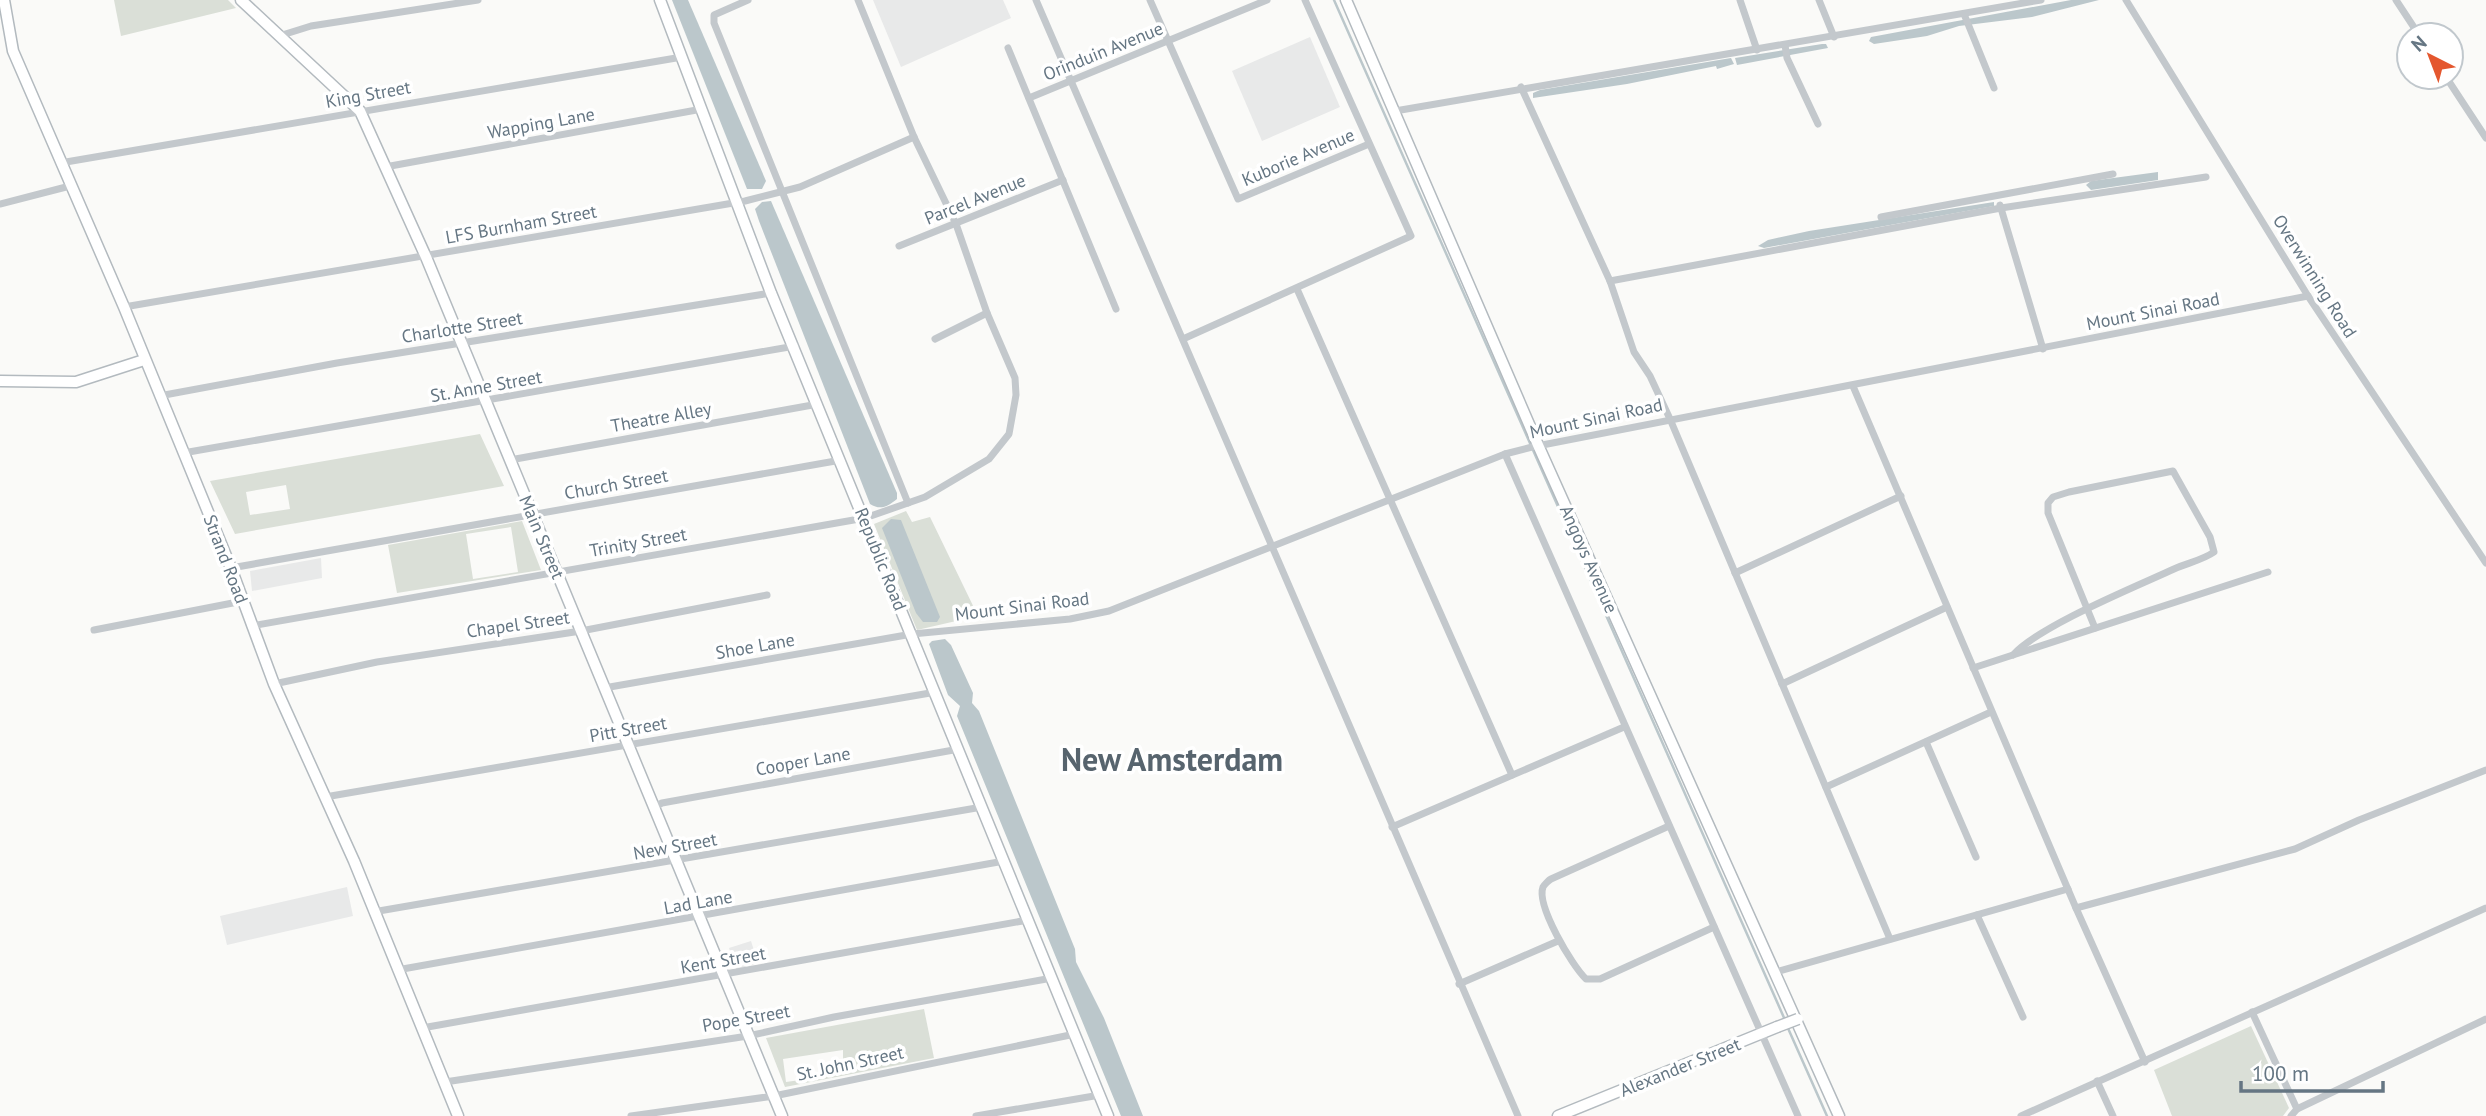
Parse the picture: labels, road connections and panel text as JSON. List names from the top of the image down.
{
  "streets": {
    "street": [
      "Orinduin Avenue",
      "King Street",
      "Wapping Lane",
      "Kuborie Avenue",
      "Parcel Avenue",
      "LFS Burnham Street",
      "Overwinning Road",
      "Mount Sinai Road",
      "Charlotte Street",
      "St. Anne Street",
      "Theatre Alley",
      "Church Street",
      "Main Street",
      "Trinity Street",
      "Strand Road",
      "Republic Road",
      "Angoys Avenue",
      "Chapel Street",
      "Shoe Lane",
      "Pitt Street",
      "Cooper Lane",
      "New Street",
      "Lad Lane",
      "Kent Street",
      "Pope Street",
      "St. John Street",
      "Alexander Street"
    ]
  },
  "crossings": [
    ["Orinduin Avenue", "Kuborie Avenue"],
    ["King Street", "Main Street"],
    ["King Street", "Strand Road"],
    ["King Street", "Republic Road"],
    ["Wapping Lane", "Main Street"],
    ["Wapping Lane", "Republic Road"],
    ["Parcel Avenue", "Trinity Street"],
    ["LFS Burnham Street", "Main Street"],
    ["LFS Burnham Street", "Trinity Street"],
    ["LFS Burnham Street", "Strand Road"],
    ["LFS Burnham Street", "Republic Road"],
    ["Overwinning Road", "Mount Sinai Road"],
    ["Mount Sinai Road", "Republic Road"],
    ["Mount Sinai Road", "Angoys Avenue"],
    ["Mount Sinai Road", "Shoe Lane"],
    ["Charlotte Street", "Main Street"],
    ["Charlotte Street", "Strand Road"],
    ["Charlotte Street", "Republic Road"],
    ["St. Anne Street", "Main Street"],
    ["St. Anne Street", "Strand Road"],
    ["St. Anne Street", "Republic Road"],
    ["Theatre Alley", "Main Street"],
    ["Theatre Alley", "Republic Road"],
    ["Church Street", "Main Street"],
    ["Church Street", "Strand Road"],
    ["Church Street", "Republic Road"],
    ["Main Street", "Trinity Street"],
    ["Main Street", "Chapel Street"],
    ["Main Street", "Shoe Lane"],
    ["Main Street", "Pitt Street"],
    ["Main Street", "Cooper Lane"],
    ["Main Street", "New Street"],
    ["Main Street", "Lad Lane"],
    ["Main Street", "Kent Street"],
    ["Main Street", "Pope Street"],
    ["Main Street", "St. John Street"],
    ["Trinity Street", "Strand Road"],
    ["Trinity Street", "Republic Road"],
    ["Strand Road", "Chapel Street"],
    ["Strand Road", "Pitt Street"],
    ["Strand Road", "New Street"],
    ["Strand Road", "Lad Lane"],
    ["Strand Road", "Kent Street"],
    ["Strand Road", "Pope Street"],
    ["Republic Road", "Shoe Lane"],
    ["Republic Road", "Pitt Street"],
    ["Republic Road", "Cooper Lane"],
    ["Republic Road", "New Street"],
    ["Republic Road", "Lad Lane"],
    ["Republic Road", "Kent Street"],
    ["Republic Road", "Pope Street"],
    ["Republic Road", "St. John Street"],
    ["Angoys Avenue", "Alexander Street"]
  ],
  "districts": ["New Amsterdam"],
  "scale_bar": "100 m",
  "north": "top left"
}
